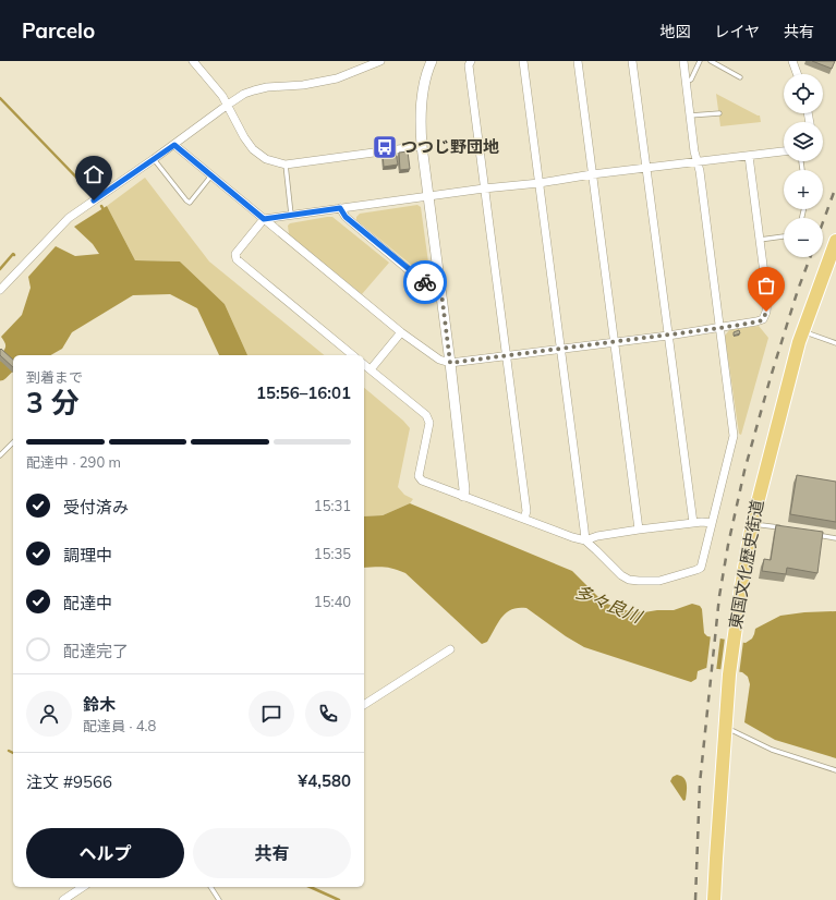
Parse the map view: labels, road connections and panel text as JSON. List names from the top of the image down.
{
  "streets": {
    "highway": ["東国文化歴史街道"]
  },
  "water": ["多々良川"],
  "places": {
    "bus stop": ["つつじ野団地"]
  },
  "page": {
    "header": "Parcelo",
    "nav": ["地図", "レイヤ", "共有"],
    "map_buttons": ["+", "−"],
    "heading": ["3 分", "到着まで", "15:56–16:01"],
    "panel": [
      "鈴木",
      "配達員 · 4.8",
      "注文 #9566",
      "¥4,580"
    ],
    "bar": "配達中 · 290 m",
    "list": [
      ["受付済み", "15:31"],
      ["調理中", "15:35"],
      ["配達中", "15:40"],
      "配達完了"
    ],
    "buttons": ["ヘルプ", "共有"]
  }
}
